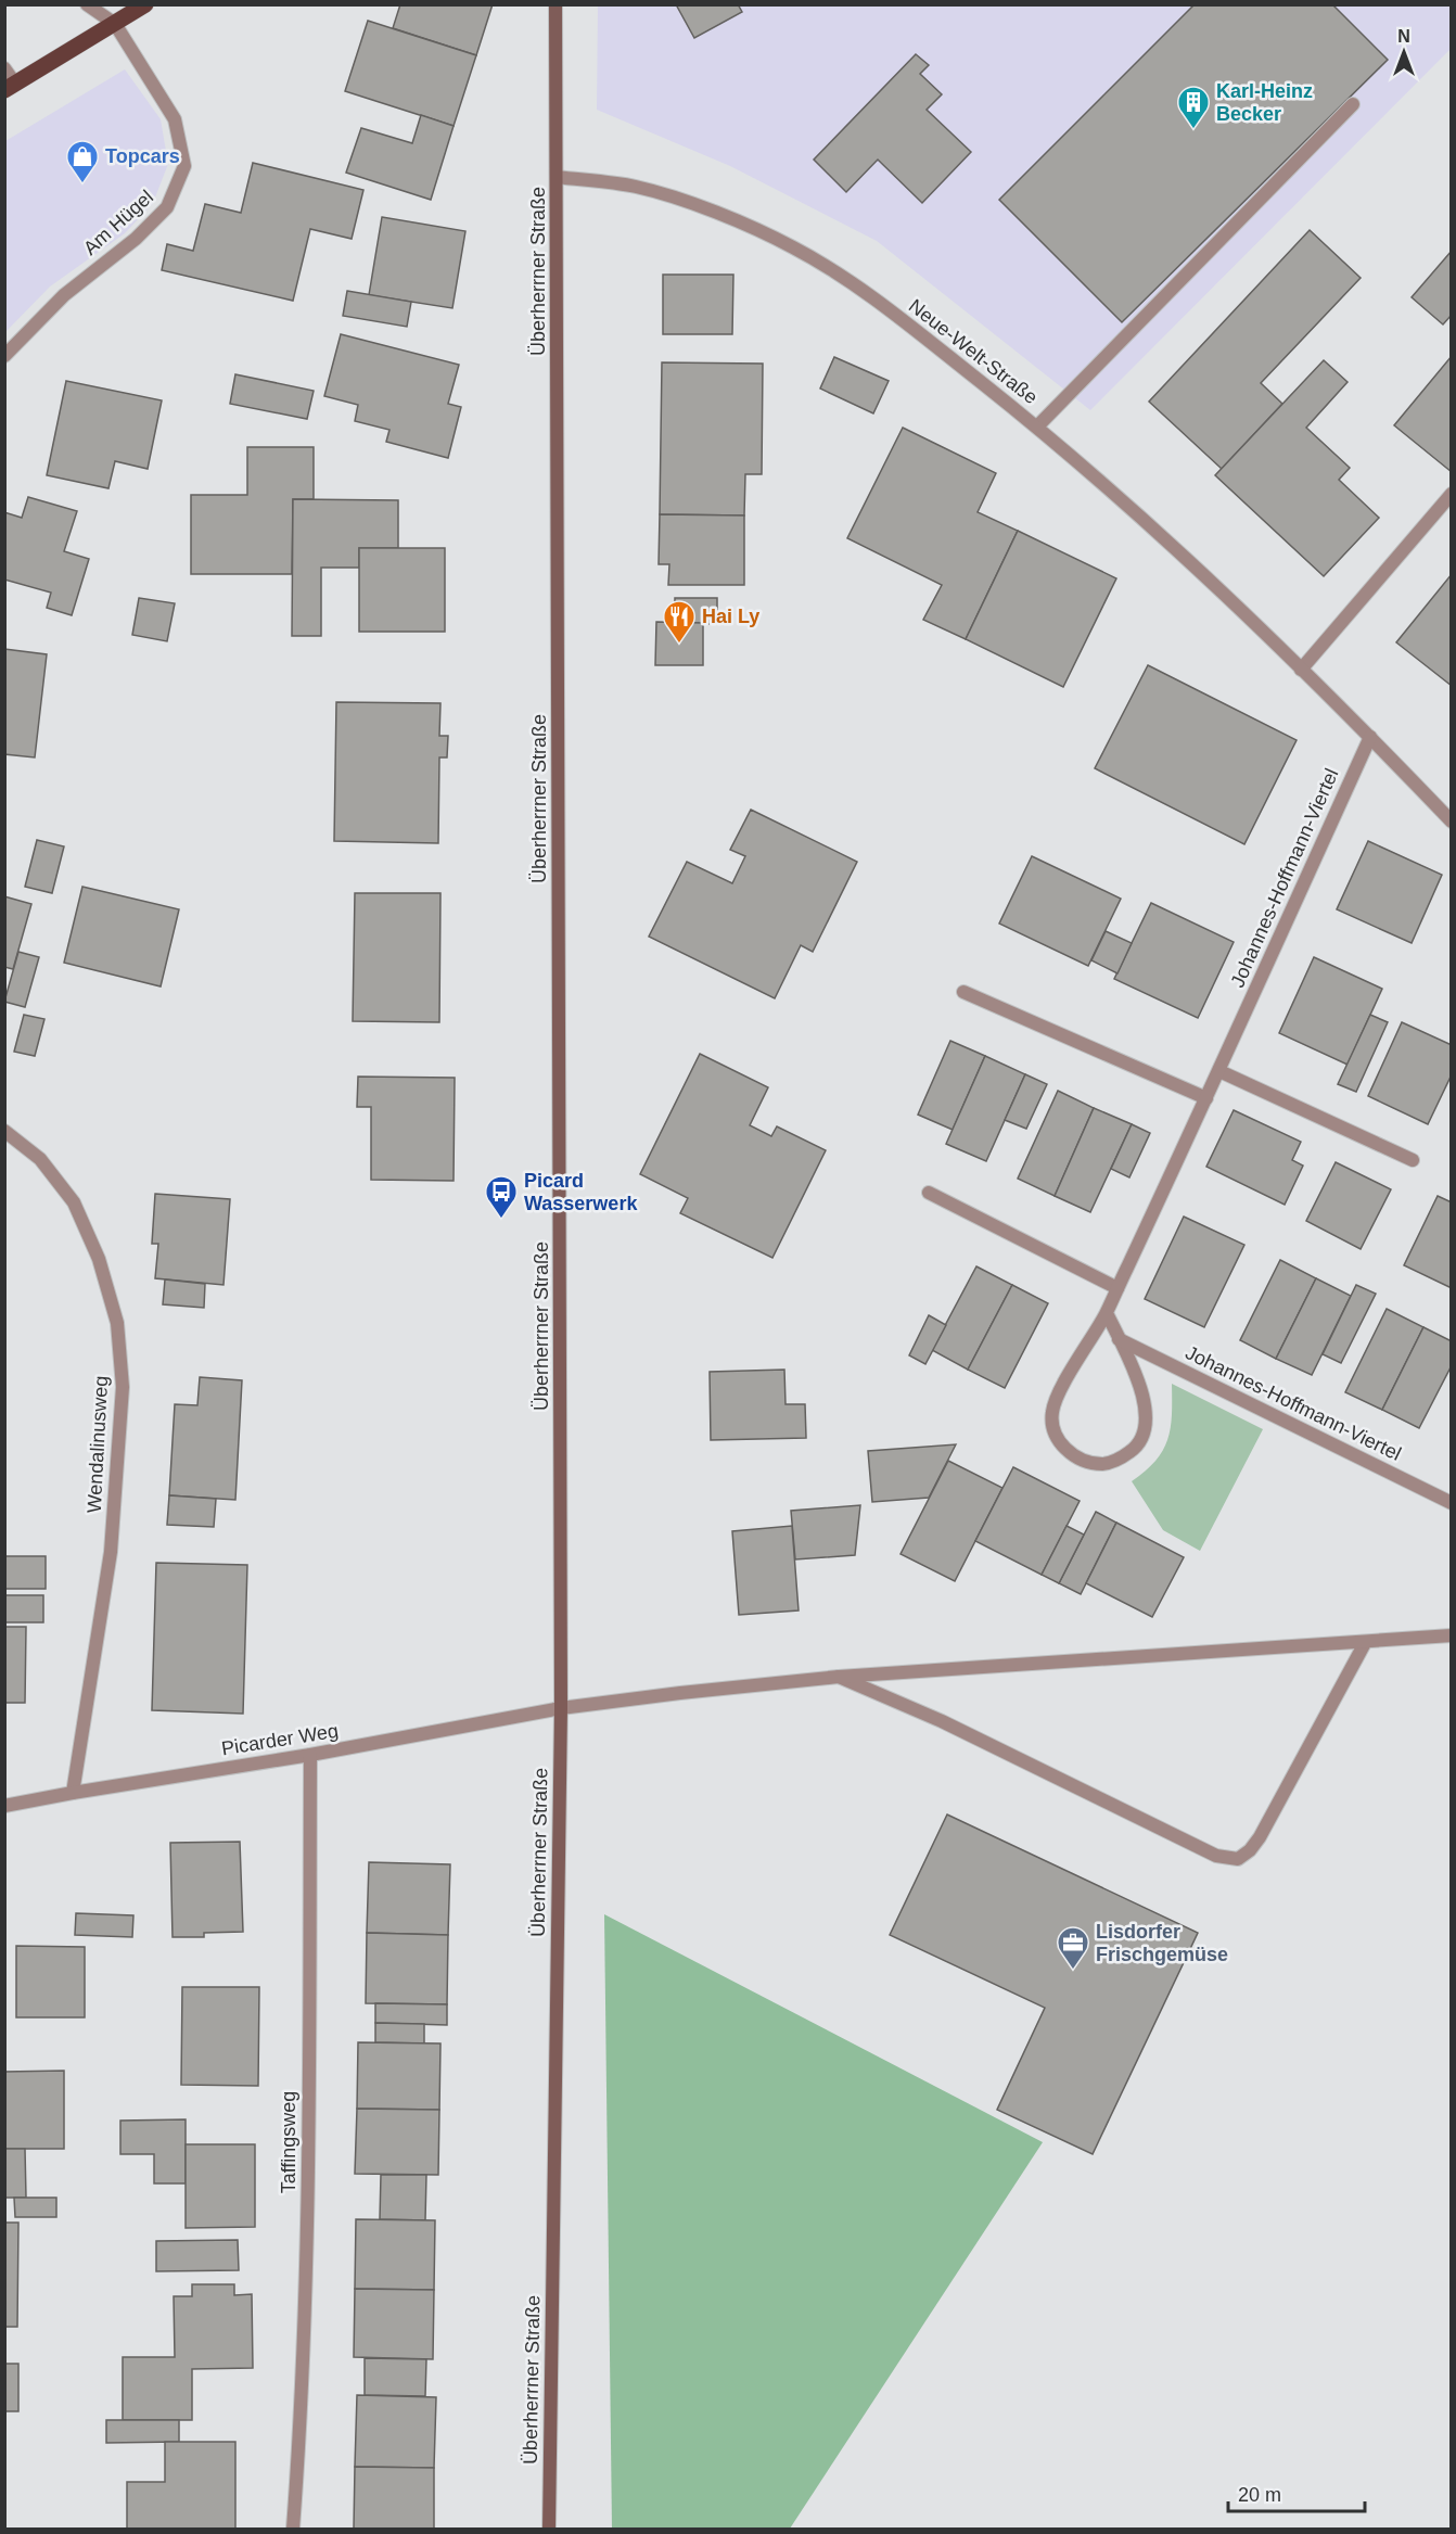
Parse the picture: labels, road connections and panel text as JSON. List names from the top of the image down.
{
  "streets": {
    "main road": ["Überherrner Straße"],
    "street": [
      "Am Hügel",
      "Neue-Welt-Straße",
      "Johannes-Hoffmann-Viertel",
      "Wendalinusweg",
      "Picarder Weg",
      "Taffingsweg"
    ]
  },
  "crossings": [
    ["Überherrner Straße", "Neue-Welt-Straße"],
    ["Überherrner Straße", "Picarder Weg"],
    ["Neue-Welt-Straße", "Johannes-Hoffmann-Viertel"],
    ["Wendalinusweg", "Picarder Weg"],
    ["Picarder Weg", "Taffingsweg"]
  ],
  "places": {
    "building": ["Karl-Heinz Becker"],
    "shop": ["Topcars"],
    "restaurant": ["Hai Ly"],
    "bus stop": ["Picard Wasserwerk"],
    "office": ["Lisdorfer Frischgemüse"]
  },
  "scale_bar": "20 m",
  "north": "top"
}
